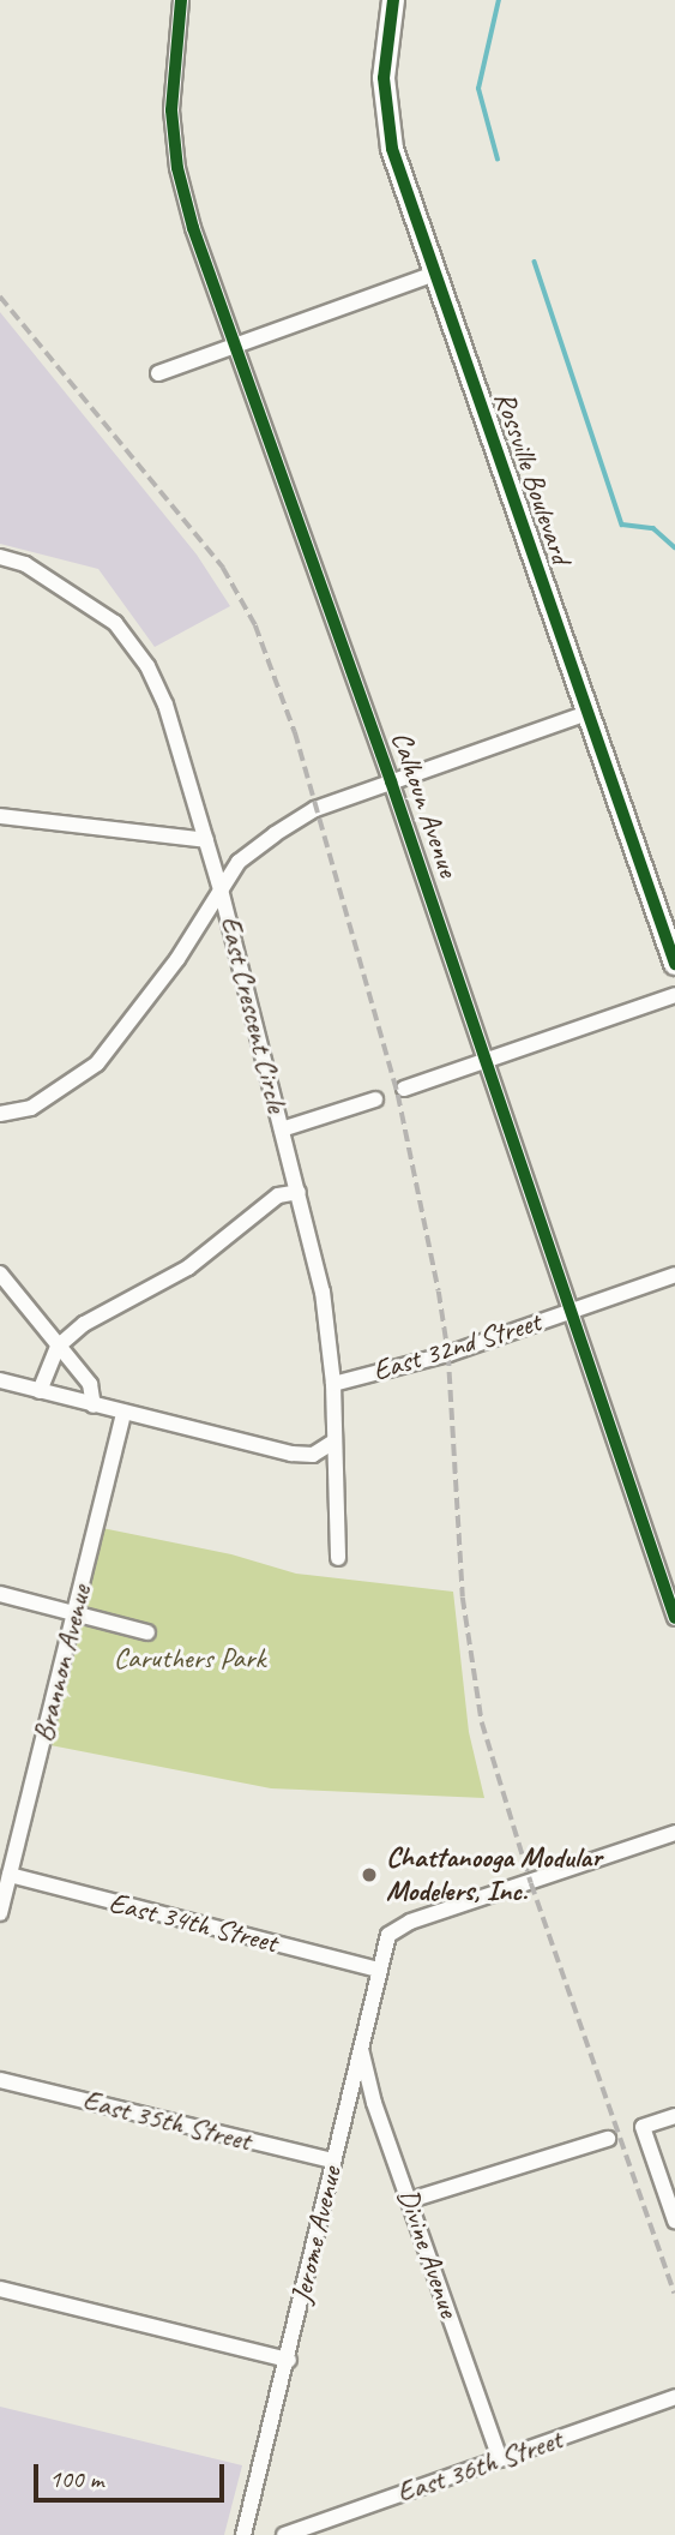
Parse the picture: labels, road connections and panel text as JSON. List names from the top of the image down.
{
  "streets": {
    "highway": ["Rossville Boulevard"],
    "street": [
      "Calhoun Avenue",
      "East Crescent Circle",
      "East 32nd Street",
      "Brannon Avenue",
      "East 34th Street",
      "East 35th Street",
      "Jerome Avenue",
      "Divine Avenue",
      "East 36th Street"
    ]
  },
  "crossings": [
    ["Calhoun Avenue", "East 32nd Street"],
    ["East Crescent Circle", "East 32nd Street"],
    ["Brannon Avenue", "East 34th Street"],
    ["East 34th Street", "Jerome Avenue"],
    ["East 35th Street", "Jerome Avenue"],
    ["Jerome Avenue", "Divine Avenue"],
    ["Divine Avenue", "East 36th Street"]
  ],
  "parks": ["Caruthers Park"],
  "places": ["Chattanooga Modular Modelers, Inc."],
  "scale_bar": "100 m"
}
